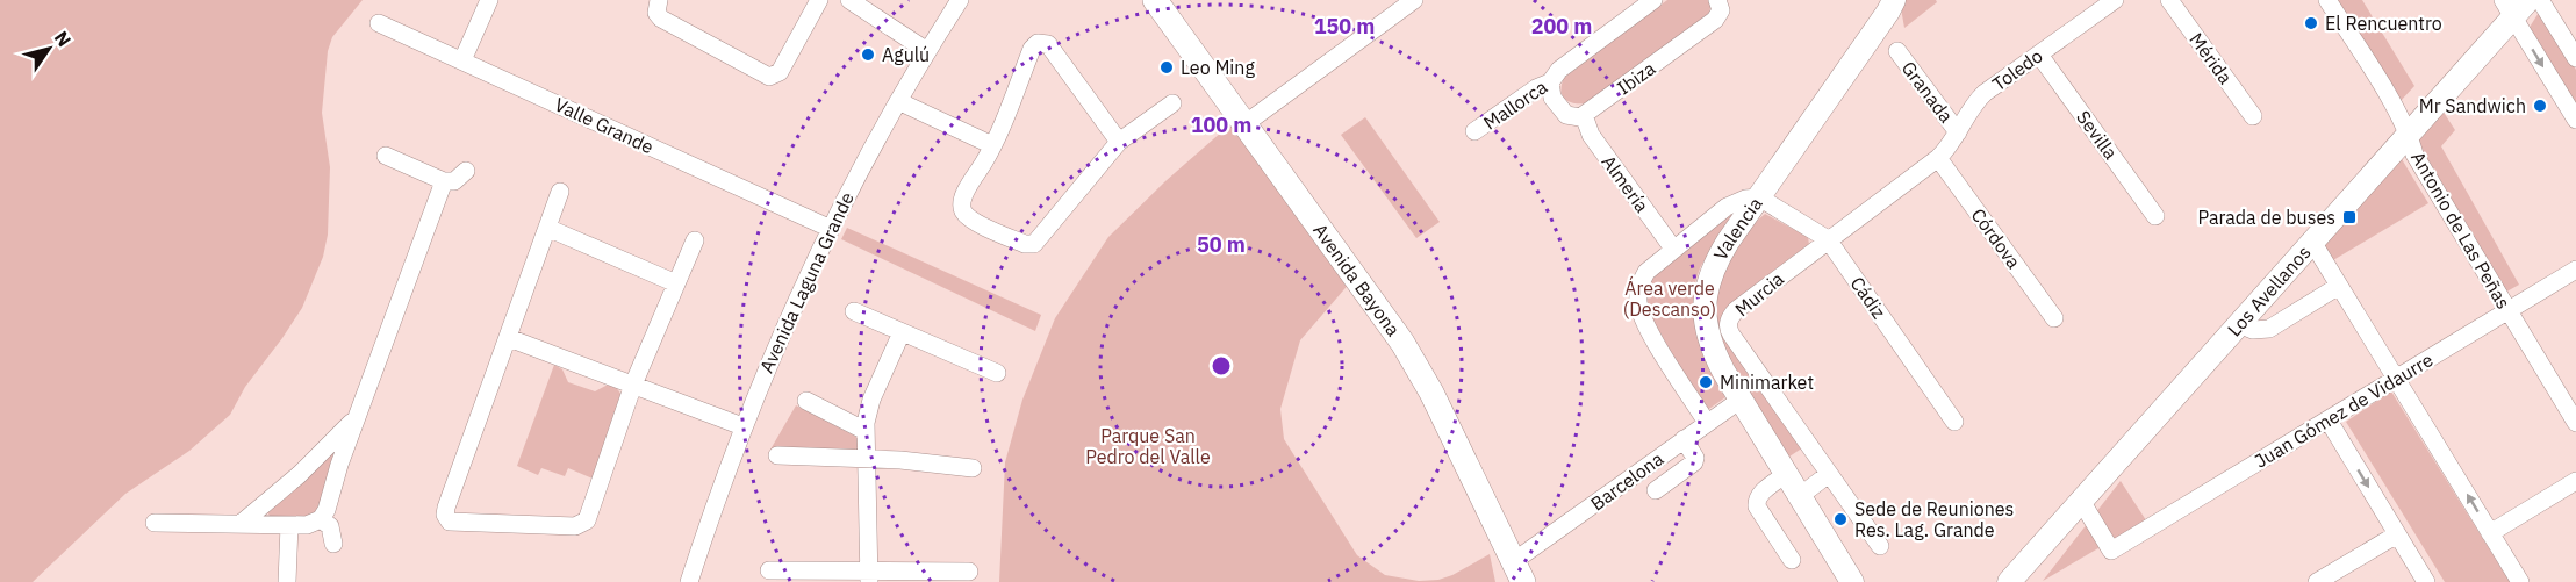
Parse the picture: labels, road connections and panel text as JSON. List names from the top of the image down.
{
  "streets": {
    "main road": ["Avenida Bayona"],
    "street": [
      "Mérida",
      "Toledo",
      "Ibiza",
      "Granada",
      "Mallorca",
      "Valle Grande",
      "Sevilla",
      "Almería",
      "Valencia",
      "Antonio de Las Peñas",
      "Córdova",
      "Avenida Laguna Grande",
      "Los Avellanos",
      "Murcia",
      "Cádiz",
      "Juan Gómez de Vidaurre",
      "Barcelona"
    ]
  },
  "crossings": [
    ["Toledo", "Granada"],
    ["Toledo", "Sevilla"],
    ["Toledo", "Córdova"],
    ["Toledo", "Murcia"],
    ["Ibiza", "Almería"],
    ["Valle Grande", "Avenida Laguna Grande"],
    ["Valencia", "Cádiz"],
    ["Valencia", "Barcelona"],
    ["Antonio de Las Peñas", "Los Avellanos"],
    ["Antonio de Las Peñas", "Juan Gómez de Vidaurre"],
    ["Córdova", "Murcia"],
    ["Avenida Bayona", "Barcelona"],
    ["Los Avellanos", "Juan Gómez de Vidaurre"],
    ["Murcia", "Cádiz"]
  ],
  "parks": ["Área verde (Descanso)", "Parque San Pedro del Valle"],
  "places": {
    "other": [
      "El Rencuentro",
      "Agulú",
      "Leo Ming",
      "Mr Sandwich",
      "Minimarket",
      "Sede de Reuniones Res. Lag. Grande"
    ],
    "transit": ["Parada de buses"]
  },
  "north": "top right",
  "rings": [
    "200 m",
    "150 m",
    "100 m",
    "50 m"
  ]
}
